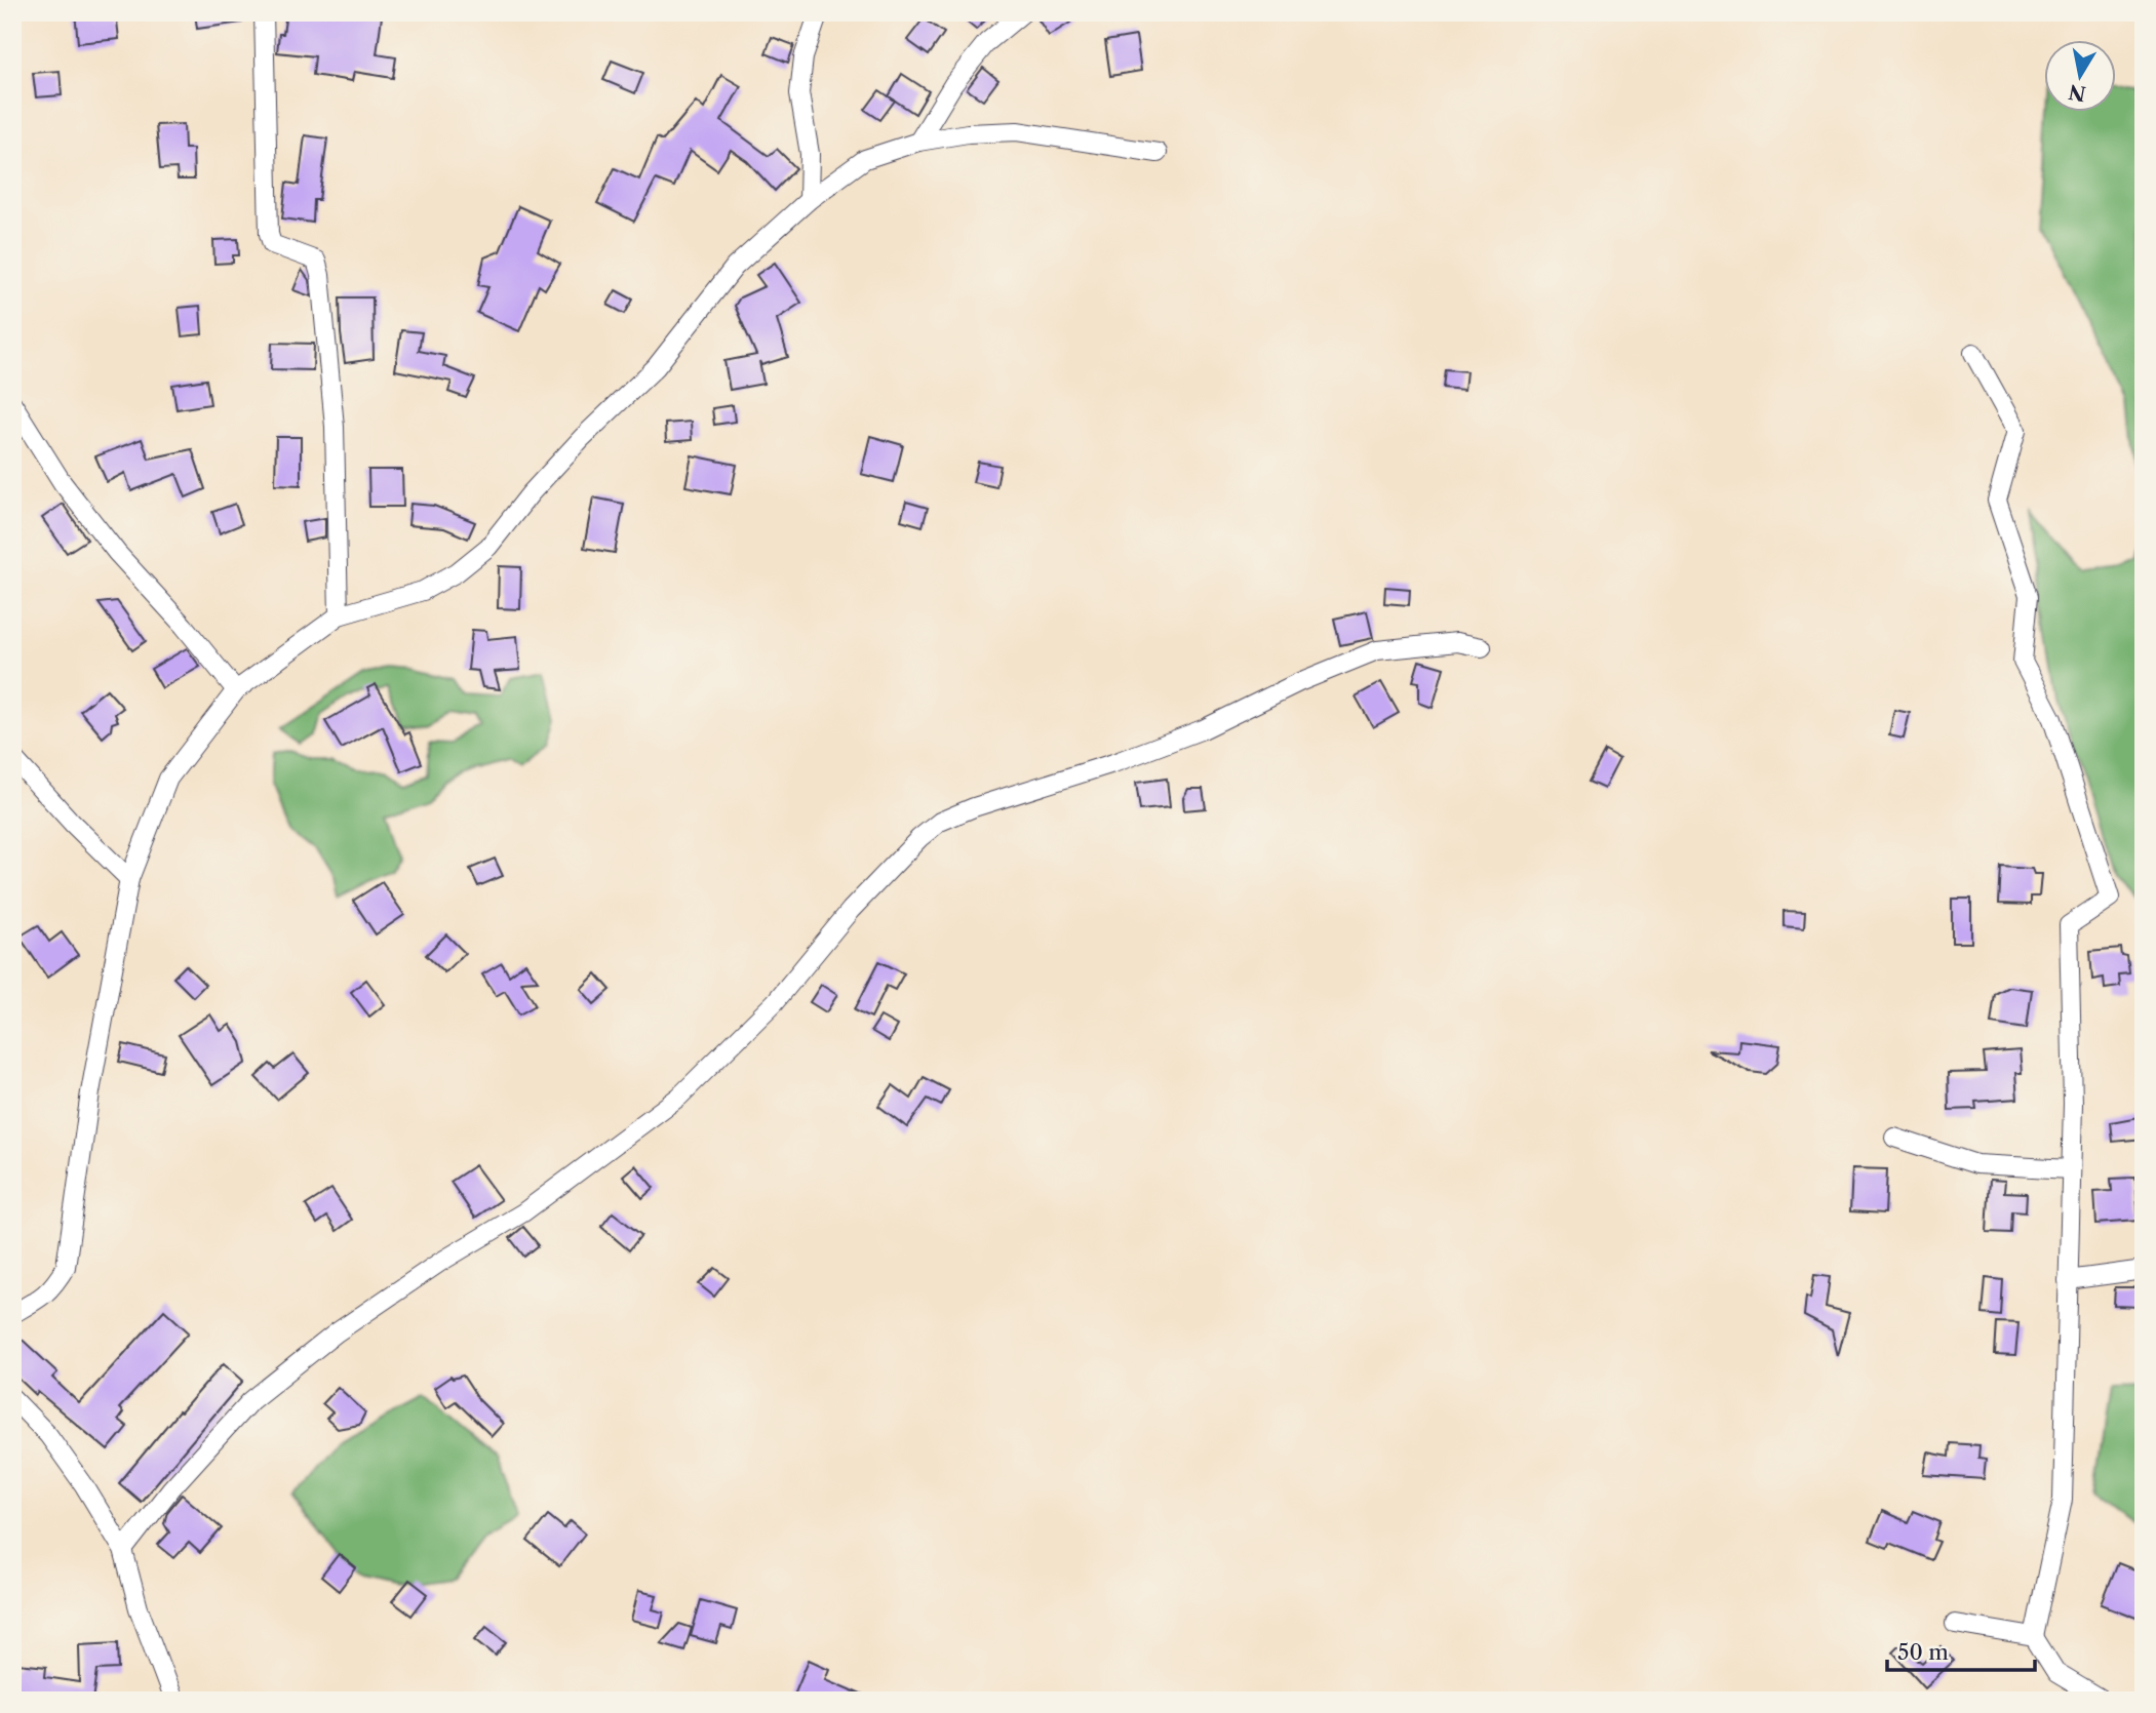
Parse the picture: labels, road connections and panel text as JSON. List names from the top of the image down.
{
  "scale_bar": "50 m",
  "north": "bottom"
}
